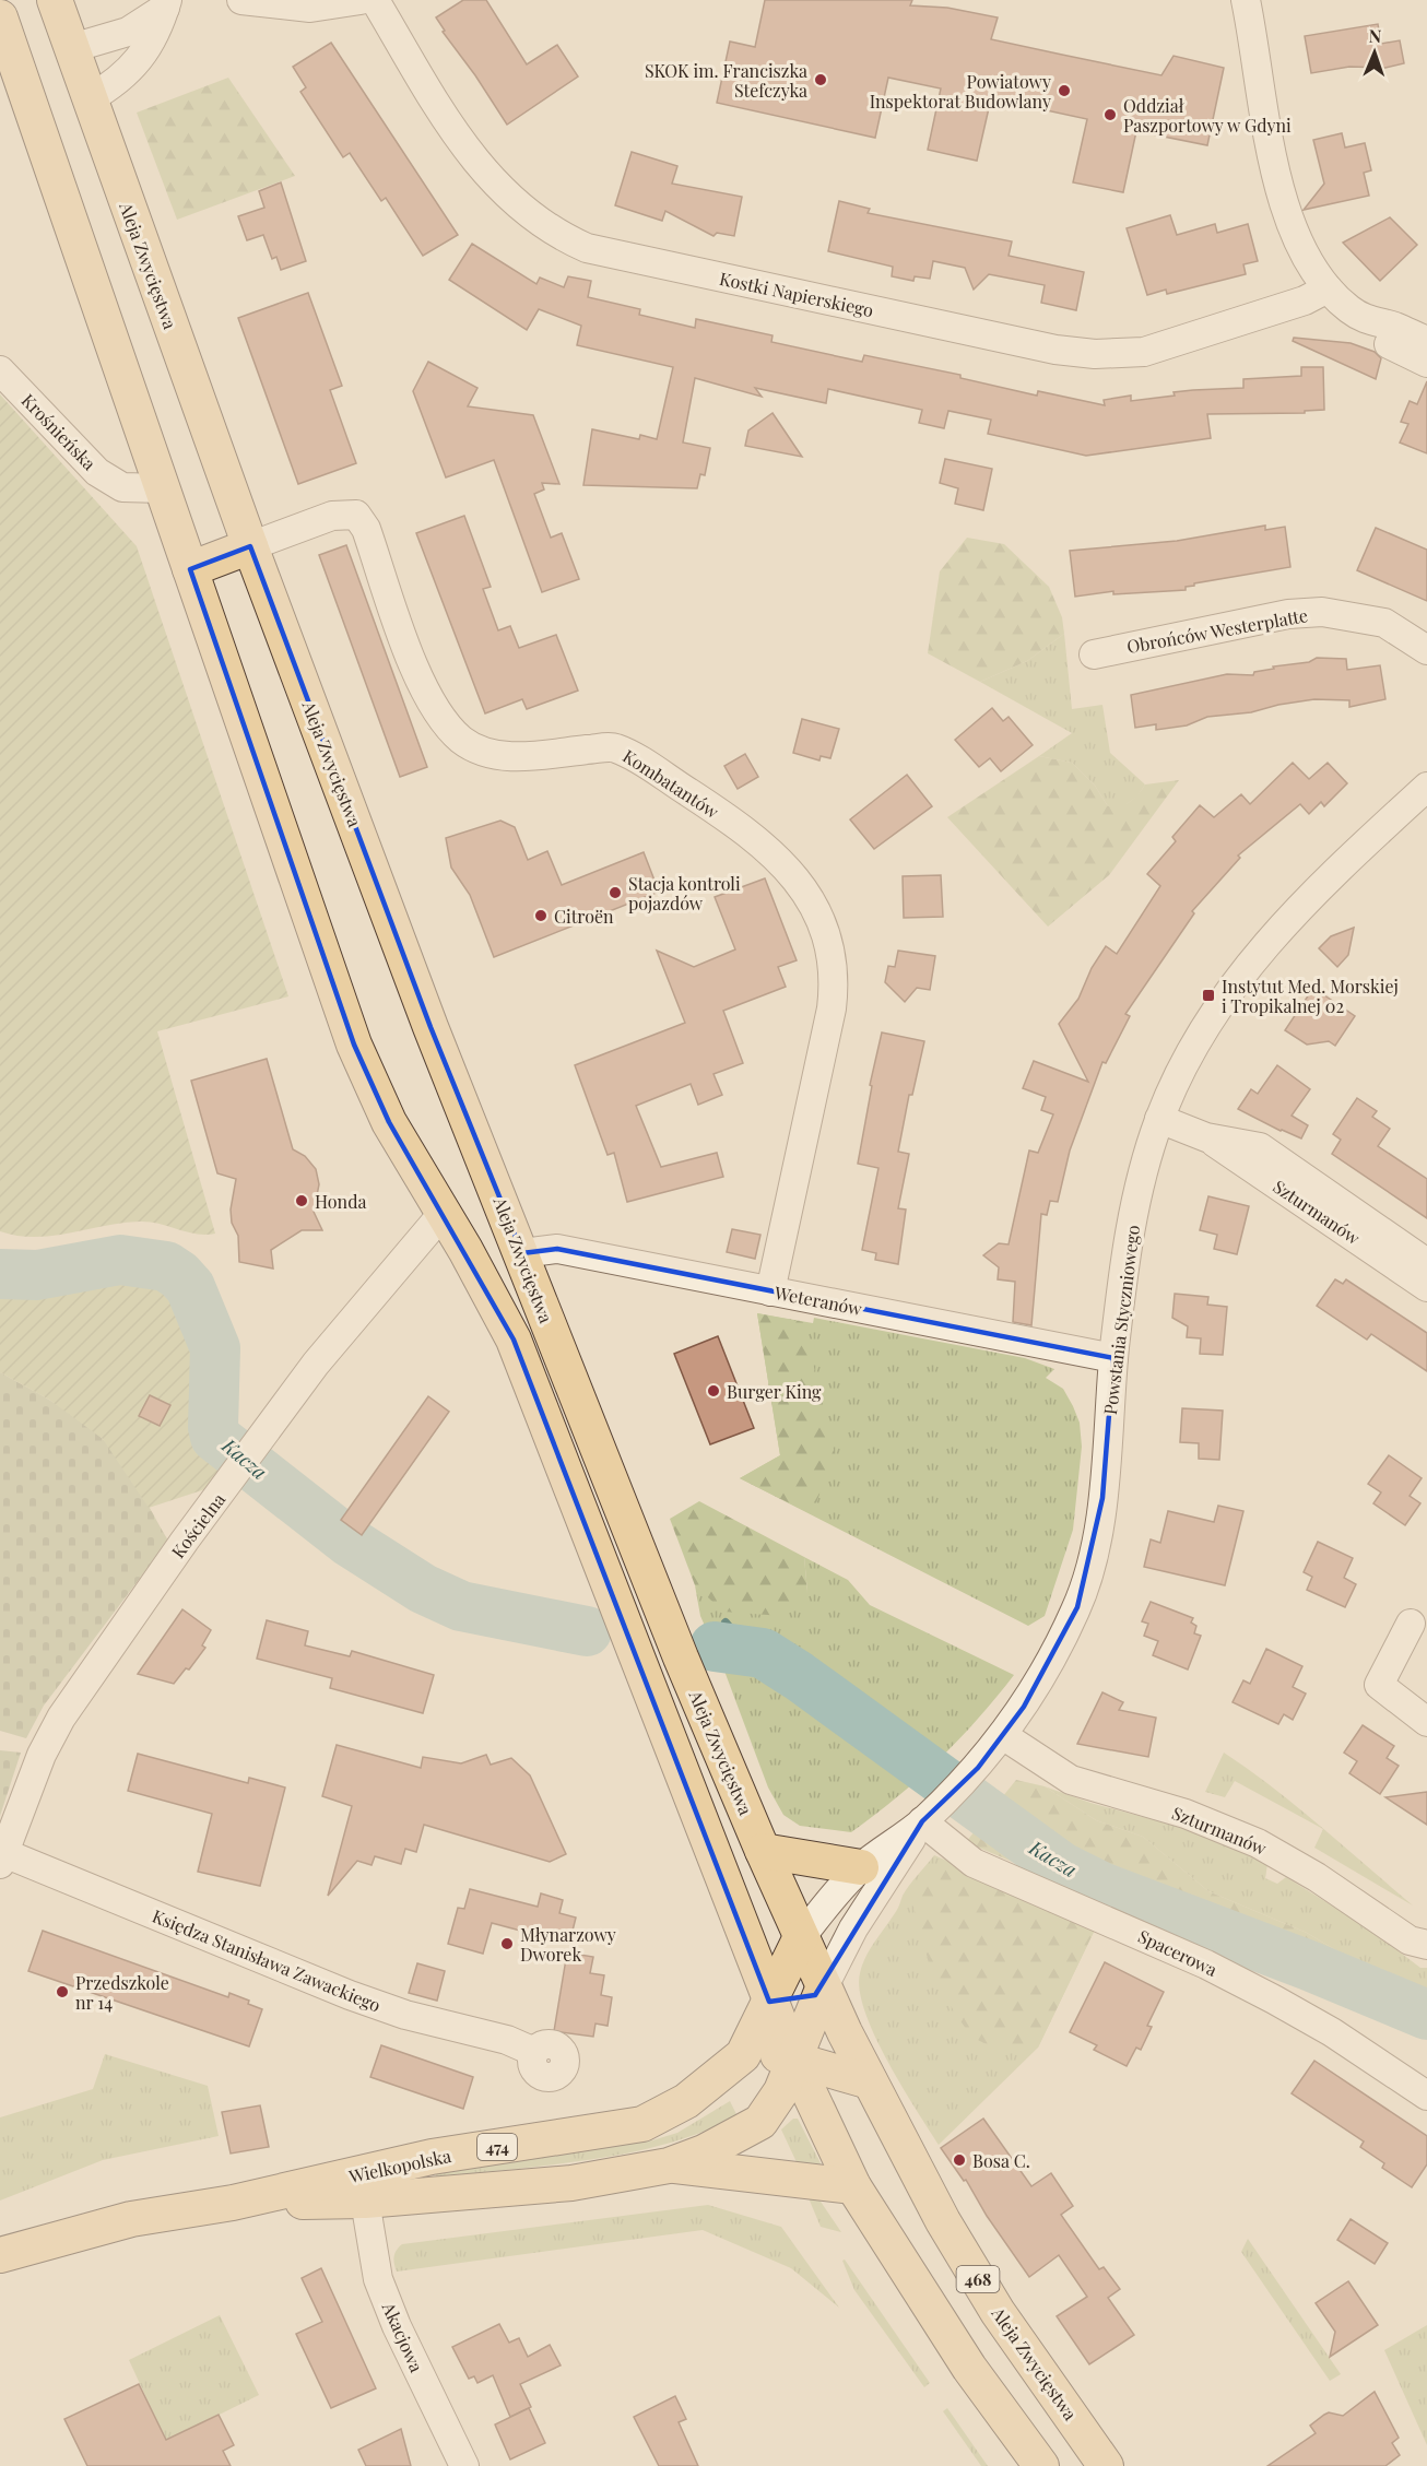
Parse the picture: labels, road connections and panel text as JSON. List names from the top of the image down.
{
  "streets": {
    "main road": [
      "Aleja Zwycięstwa",
      "Powstania Styczniowego",
      "474",
      "Wielkopolska",
      "468"
    ],
    "street": [
      "Kostki Napierskiego",
      "Krośnieńska",
      "Obrońców Westerplatte",
      "Kombatantów",
      "Szturmanów",
      "Weteranów",
      "Kościelna",
      "Spacerowa",
      "Księdza Stanisława Zawackiego",
      "Akacjowa"
    ]
  },
  "crossings": [
    ["Aleja Zwycięstwa", "Kombatantów"],
    ["Aleja Zwycięstwa", "Weteranów"],
    ["Aleja Zwycięstwa", "Powstania Styczniowego"],
    ["Kombatantów", "Weteranów"],
    ["Szturmanów", "Powstania Styczniowego"],
    ["Weteranów", "Powstania Styczniowego"],
    ["Powstania Styczniowego", "Spacerowa"],
    ["Powstania Styczniowego", "Wielkopolska"],
    ["Kościelna", "Księdza Stanisława Zawackiego"],
    ["Wielkopolska", "Akacjowa"]
  ],
  "water": ["Kacza"],
  "places": {
    "other": [
      "SKOK im. Franciszka Stefczyka",
      "Powiatowy Inspektorat Budowlany",
      "Oddział Paszportowy w Gdyni",
      "Stacja kontroli pojazdów",
      "Citroën",
      "Honda",
      "Burger King",
      "Młynarzowy Dworek",
      "Przedszkole nr 14",
      "Bosa C."
    ],
    "transit": ["Instytut Med. Morskiej i Tropikalnej 02"]
  },
  "north": "top"
}
